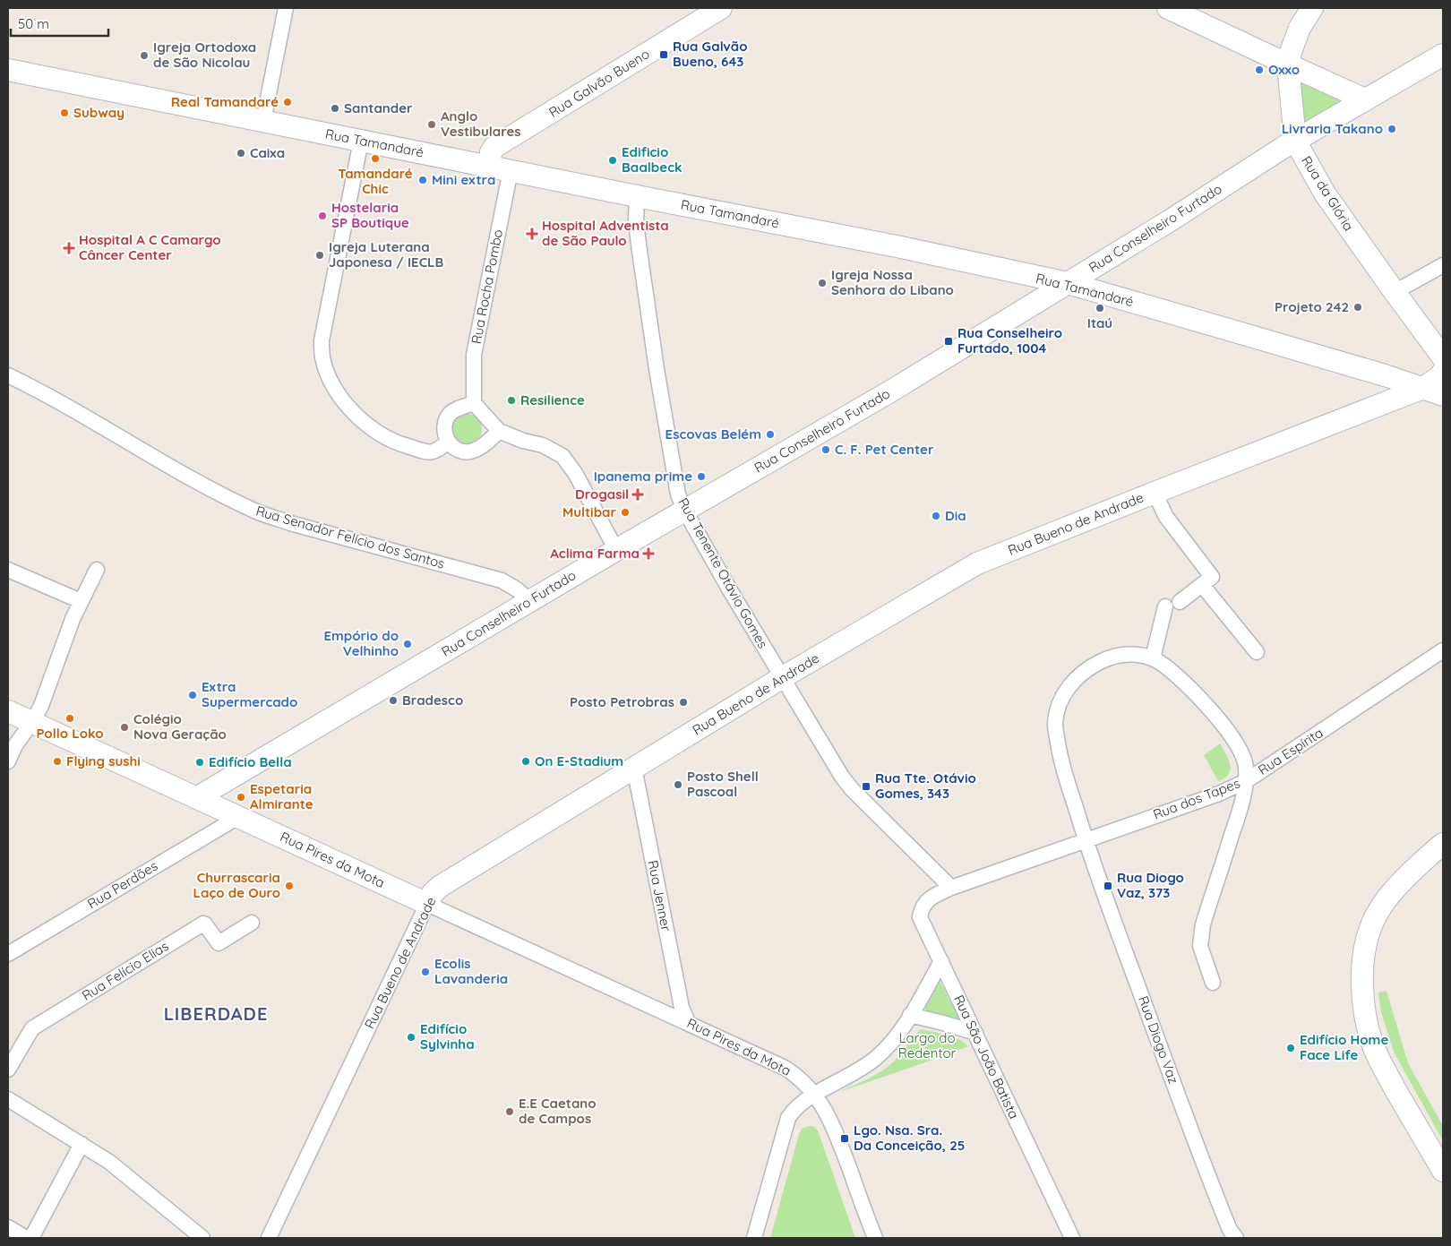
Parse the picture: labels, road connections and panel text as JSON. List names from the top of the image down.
{
  "streets": {
    "street": [
      "Rua Galvão Bueno",
      "Rua Tamandaré",
      "Rua da Glória",
      "Rua Conselheiro Furtado",
      "Rua Rocha Pombo",
      "Rua Bueno de Andrade",
      "Rua Senador Felício dos Santos",
      "Rua Tenente Otávio Gomes",
      "Rua Espírita",
      "Rua dos Tapes",
      "Rua Pires da Mota",
      "Rua Perdões",
      "Rua Jenner",
      "Rua Felício Elias",
      "Rua Diogo Vaz",
      "Rua São João Batista"
    ]
  },
  "crossings": [
    ["Rua Galvão Bueno", "Rua Tamandaré"],
    ["Rua Tamandaré", "Rua Conselheiro Furtado"],
    ["Rua Tamandaré", "Rua Rocha Pombo"],
    ["Rua Tamandaré", "Rua Bueno de Andrade"],
    ["Rua Tamandaré", "Rua Tenente Otávio Gomes"],
    ["Rua da Glória", "Rua Conselheiro Furtado"],
    ["Rua Conselheiro Furtado", "Rua Senador Felício dos Santos"],
    ["Rua Conselheiro Furtado", "Rua Tenente Otávio Gomes"],
    ["Rua Conselheiro Furtado", "Rua Pires da Mota"],
    ["Rua Bueno de Andrade", "Rua Tenente Otávio Gomes"],
    ["Rua Bueno de Andrade", "Rua Pires da Mota"],
    ["Rua Bueno de Andrade", "Rua Jenner"],
    ["Rua Tenente Otávio Gomes", "Rua São João Batista"],
    ["Rua Espírita", "Rua dos Tapes"],
    ["Rua dos Tapes", "Rua Diogo Vaz"],
    ["Rua dos Tapes", "Rua São João Batista"],
    ["Rua Pires da Mota", "Rua Perdões"],
    ["Rua Pires da Mota", "Rua Jenner"],
    ["Rua Diogo Vaz", "Rua São João Batista"]
  ],
  "districts": ["LIBERDADE"],
  "parks": ["Largo do Redentor"],
  "places": {
    "transit": [
      "Rua Galvão Bueno, 643",
      "Rua Conselheiro Furtado, 1004",
      "Rua Tte. Otávio Gomes, 343",
      "Rua Diogo Vaz, 373",
      "Lgo. Nsa. Sra. Da Conceição, 25"
    ],
    "other": [
      "Igreja Ortodoxa de São Nicolau",
      "Oxxo",
      "Real Tamandaré",
      "Santander",
      "Subway",
      "Anglo Vestibulares",
      "Livraria Takano",
      "Caixa",
      "Tamandaré Chic",
      "Edificio Baalbeck",
      "Mini extra",
      "Hostelaria SP Boutique",
      "Igreja Luterana Japonesa / IECLB",
      "Igreja Nossa Senhora do Libano",
      "Projeto 242",
      "Itaú",
      "Resilience",
      "Escovas Belém",
      "C. F. Pet Center",
      "Ipanema prime",
      "Multibar",
      "Dia",
      "Empório do Velhinho",
      "Extra Supermercado",
      "Bradesco",
      "Posto Petrobras",
      "Pollo Loko",
      "Colégio Nova Geração",
      "Flying sushi",
      "On E-Stadium",
      "Edifício Bella",
      "Posto Shell Pascoal",
      "Espetaria Almirante",
      "Churrascaria Laço de Ouro",
      "Ecolis Lavanderia",
      "Edifício Sylvinha",
      "Edifício Home Face Life",
      "E.E Caetano de Campos"
    ],
    "health": [
      "Hospital Adventista de São Paulo",
      "Hospital A C Camargo Câncer Center",
      "Drogasil",
      "Aclima Farma"
    ]
  },
  "scale_bar": "50 m"
}
